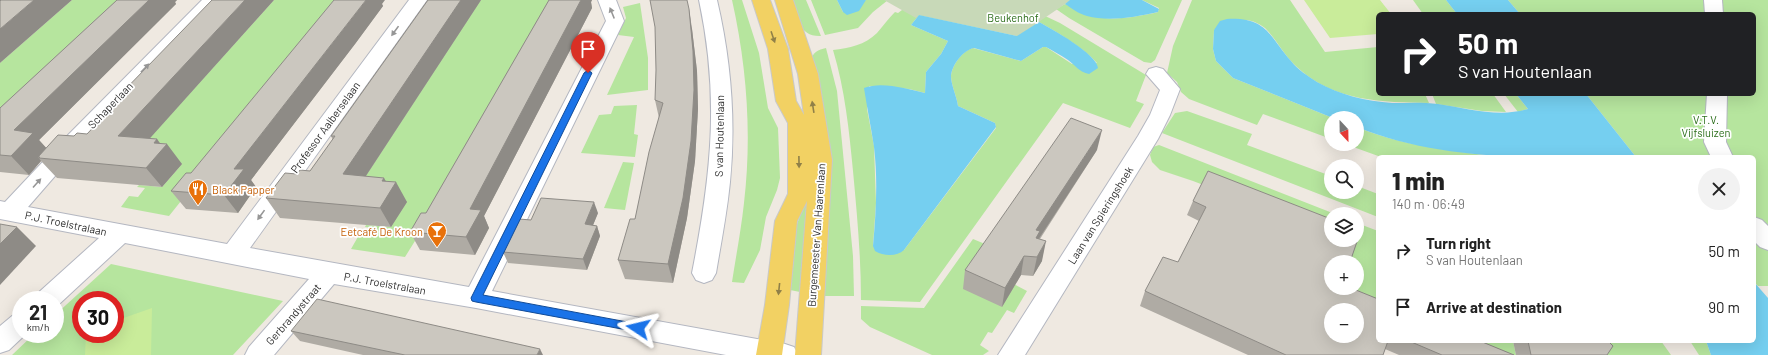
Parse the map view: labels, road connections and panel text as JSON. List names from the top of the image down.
{
  "streets": {
    "main road": ["Burgemeester Van Haarenlaan"],
    "street": [
      "Schaperlaan",
      "Professor Aalberselaan",
      "S van Houtenlaan",
      "Laan van Spieringshoek",
      "P.J. Troelstralaan",
      "Gerbrandystraat"
    ]
  },
  "crossings": [
    ["Schaperlaan", "P.J. Troelstralaan"],
    ["Professor Aalberselaan", "P.J. Troelstralaan"],
    ["P.J. Troelstralaan", "Burgemeester Van Haarenlaan"],
    ["P.J. Troelstralaan", "Gerbrandystraat"]
  ],
  "one_way": ["Schaperlaan", "Professor Aalberselaan"],
  "parks": ["Beukenhof", "V.T.V. Vijfsluizen"],
  "places": {
    "restaurant": ["Black Papper"],
    "bar": ["Eetcafé De Kroon"]
  },
  "north": "bottom",
  "page": {
    "turn": ["50 m", "S van Houtenlaan"],
    "map_buttons": ["+", "−"],
    "heading": ["1 min", "140 m · 06:49"],
    "list": [
      {
        "name": "Turn right",
        "note": "S van Houtenlaan",
        "value": "50 m"
      },
      {
        "name": "Arrive at destination",
        "value": "90 m"
      }
    ],
    "speed": "21 km/h",
    "limit": "30"
  }
}
